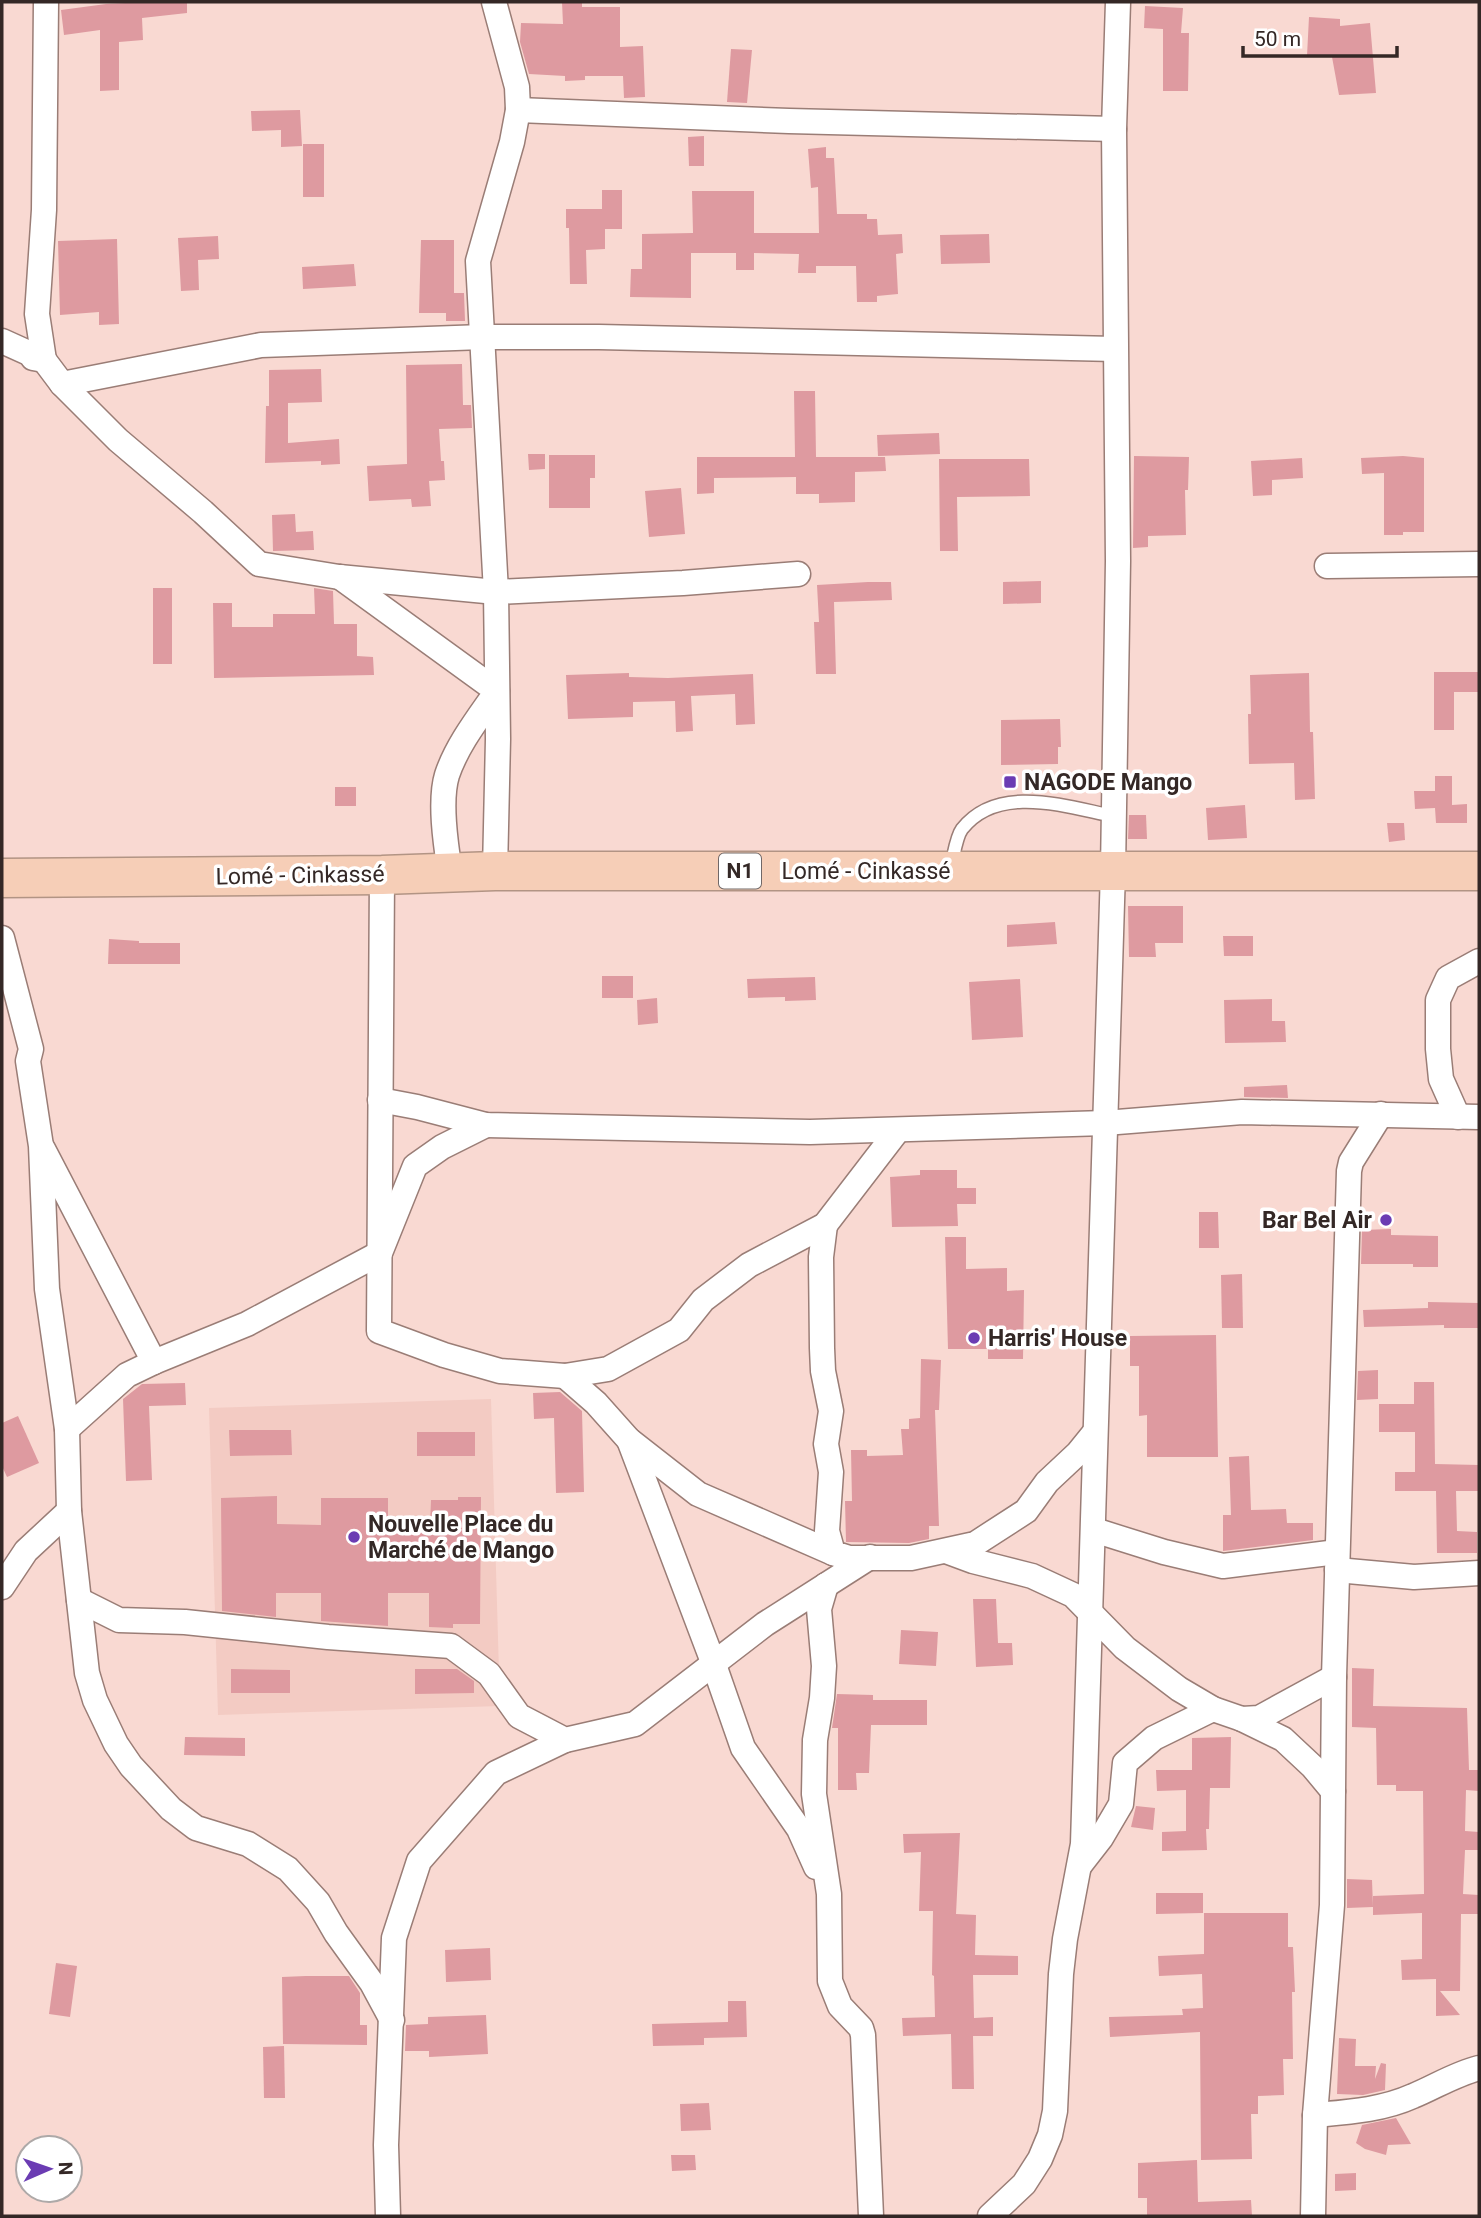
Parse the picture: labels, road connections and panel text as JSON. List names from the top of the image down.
{
  "streets": {
    "highway": ["N1", "Lomé - Cinkassé"]
  },
  "places": {
    "transit": ["NAGODE Mango"],
    "other": ["Bar Bel Air", "Harris' House", "Nouvelle Place du Marché de Mango"]
  },
  "scale_bar": "50 m",
  "north": "right"
}
